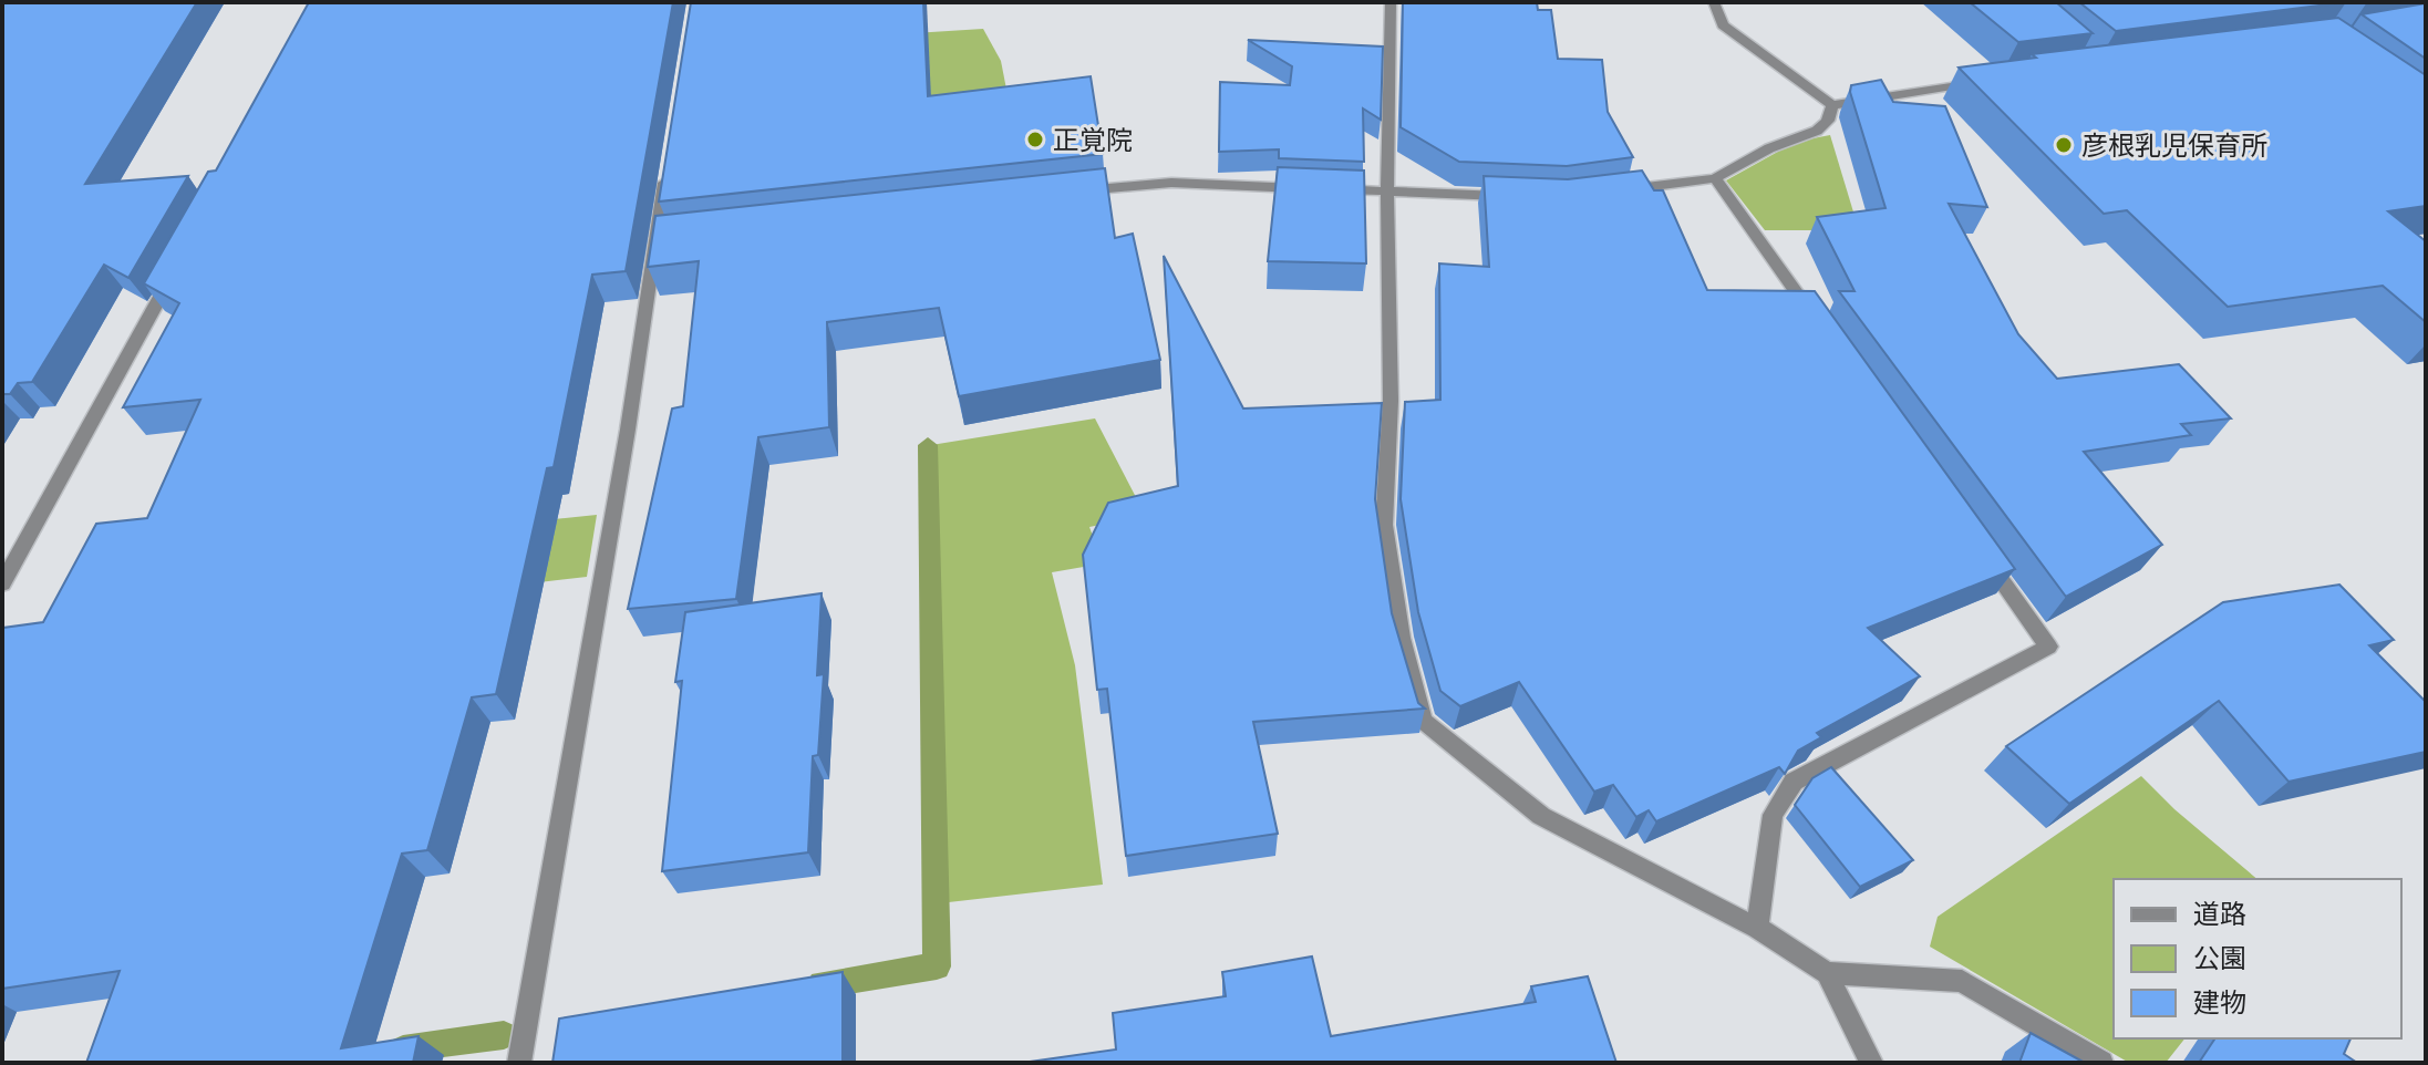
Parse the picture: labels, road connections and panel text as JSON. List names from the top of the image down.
{
  "places": ["正覚院", "彦根乳児保育所"],
  "legend": ["道路", "公園", "建物"]
}
